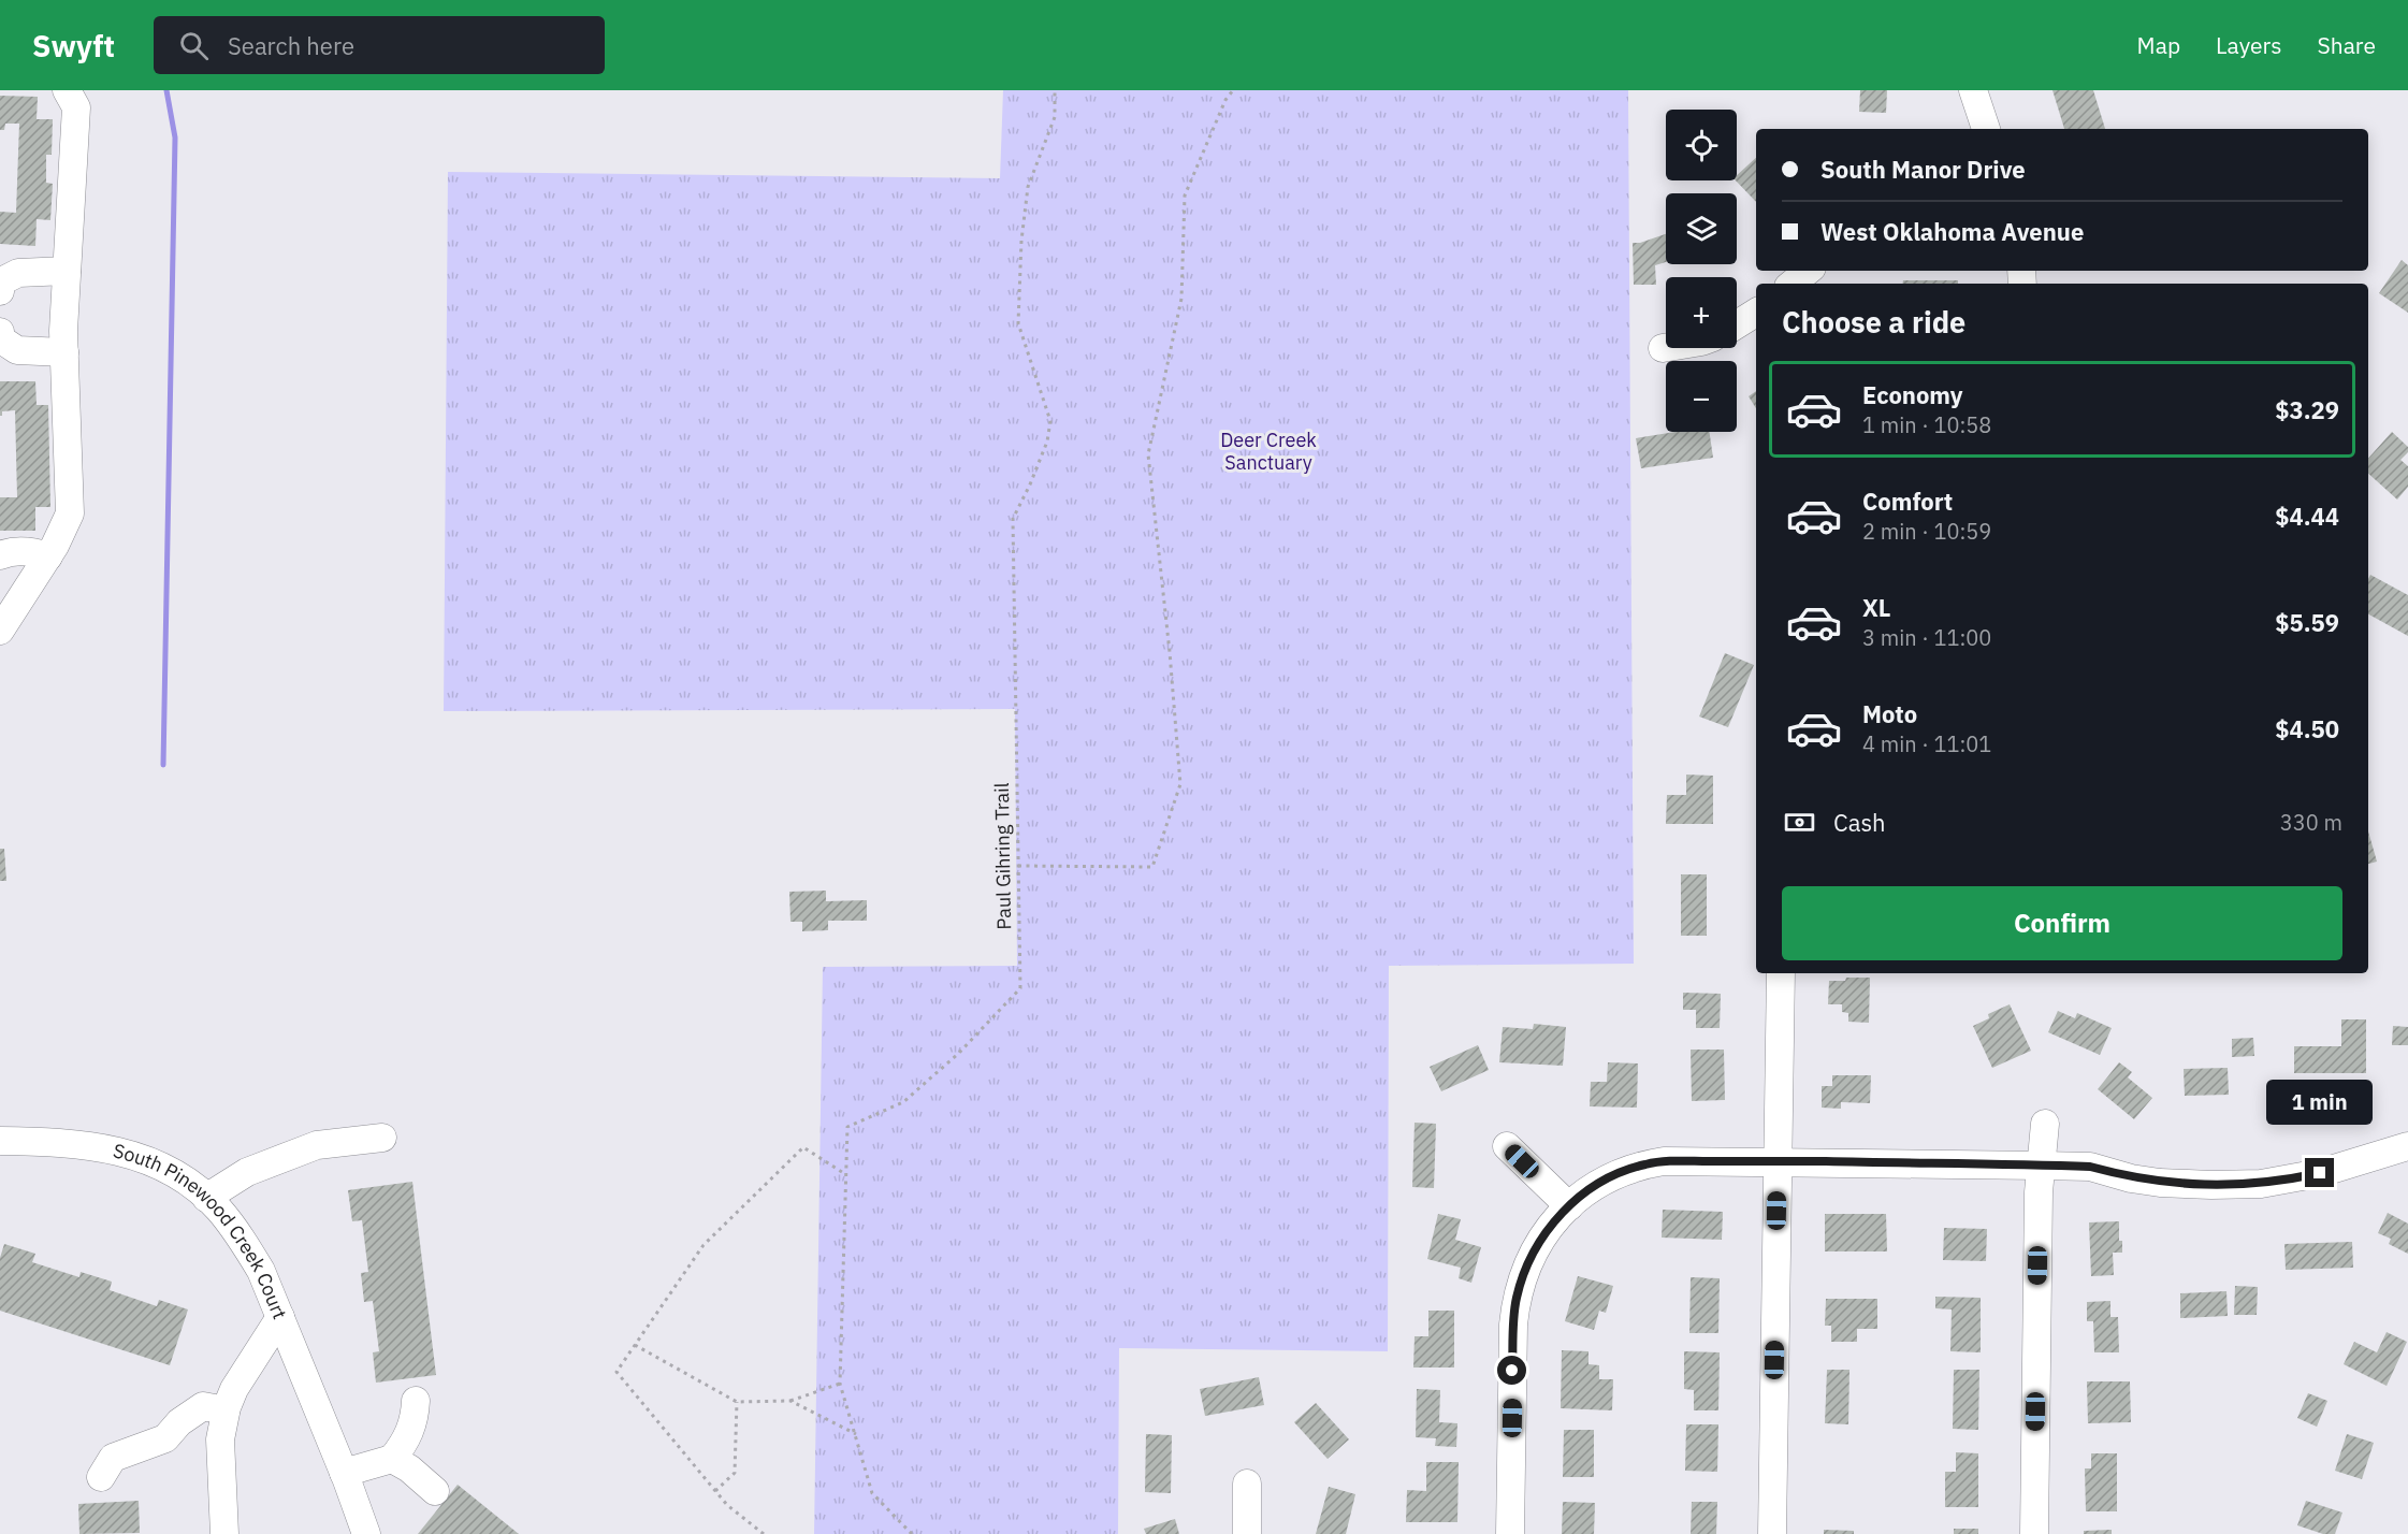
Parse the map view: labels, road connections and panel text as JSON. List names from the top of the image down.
{
  "streets": {
    "street": ["South Pinewood Creek Court"],
    "path": ["Paul Gihring Trail"]
  },
  "parks": ["Deer Creek Sanctuary"],
  "page": {
    "header": "Swyft",
    "search": "Search here",
    "nav": ["Map", "Layers", "Share"],
    "map_buttons": ["+", "−"],
    "banner": ["South Manor Drive", "West Oklahoma Avenue"],
    "heading": "Choose a ride",
    "list": [
      {
        "name": "Economy",
        "note": "1 min · 10:58",
        "value": "$3.29"
      },
      {
        "name": "Comfort",
        "note": "2 min · 10:59",
        "value": "$4.44"
      },
      {
        "name": "XL",
        "note": "3 min · 11:00",
        "value": "$5.59"
      },
      {
        "name": "Moto",
        "note": "4 min · 11:01",
        "value": "$4.50"
      }
    ],
    "pay": ["Cash", "330 m"],
    "buttons": "Confirm",
    "bubble": "1 min"
  }
}
